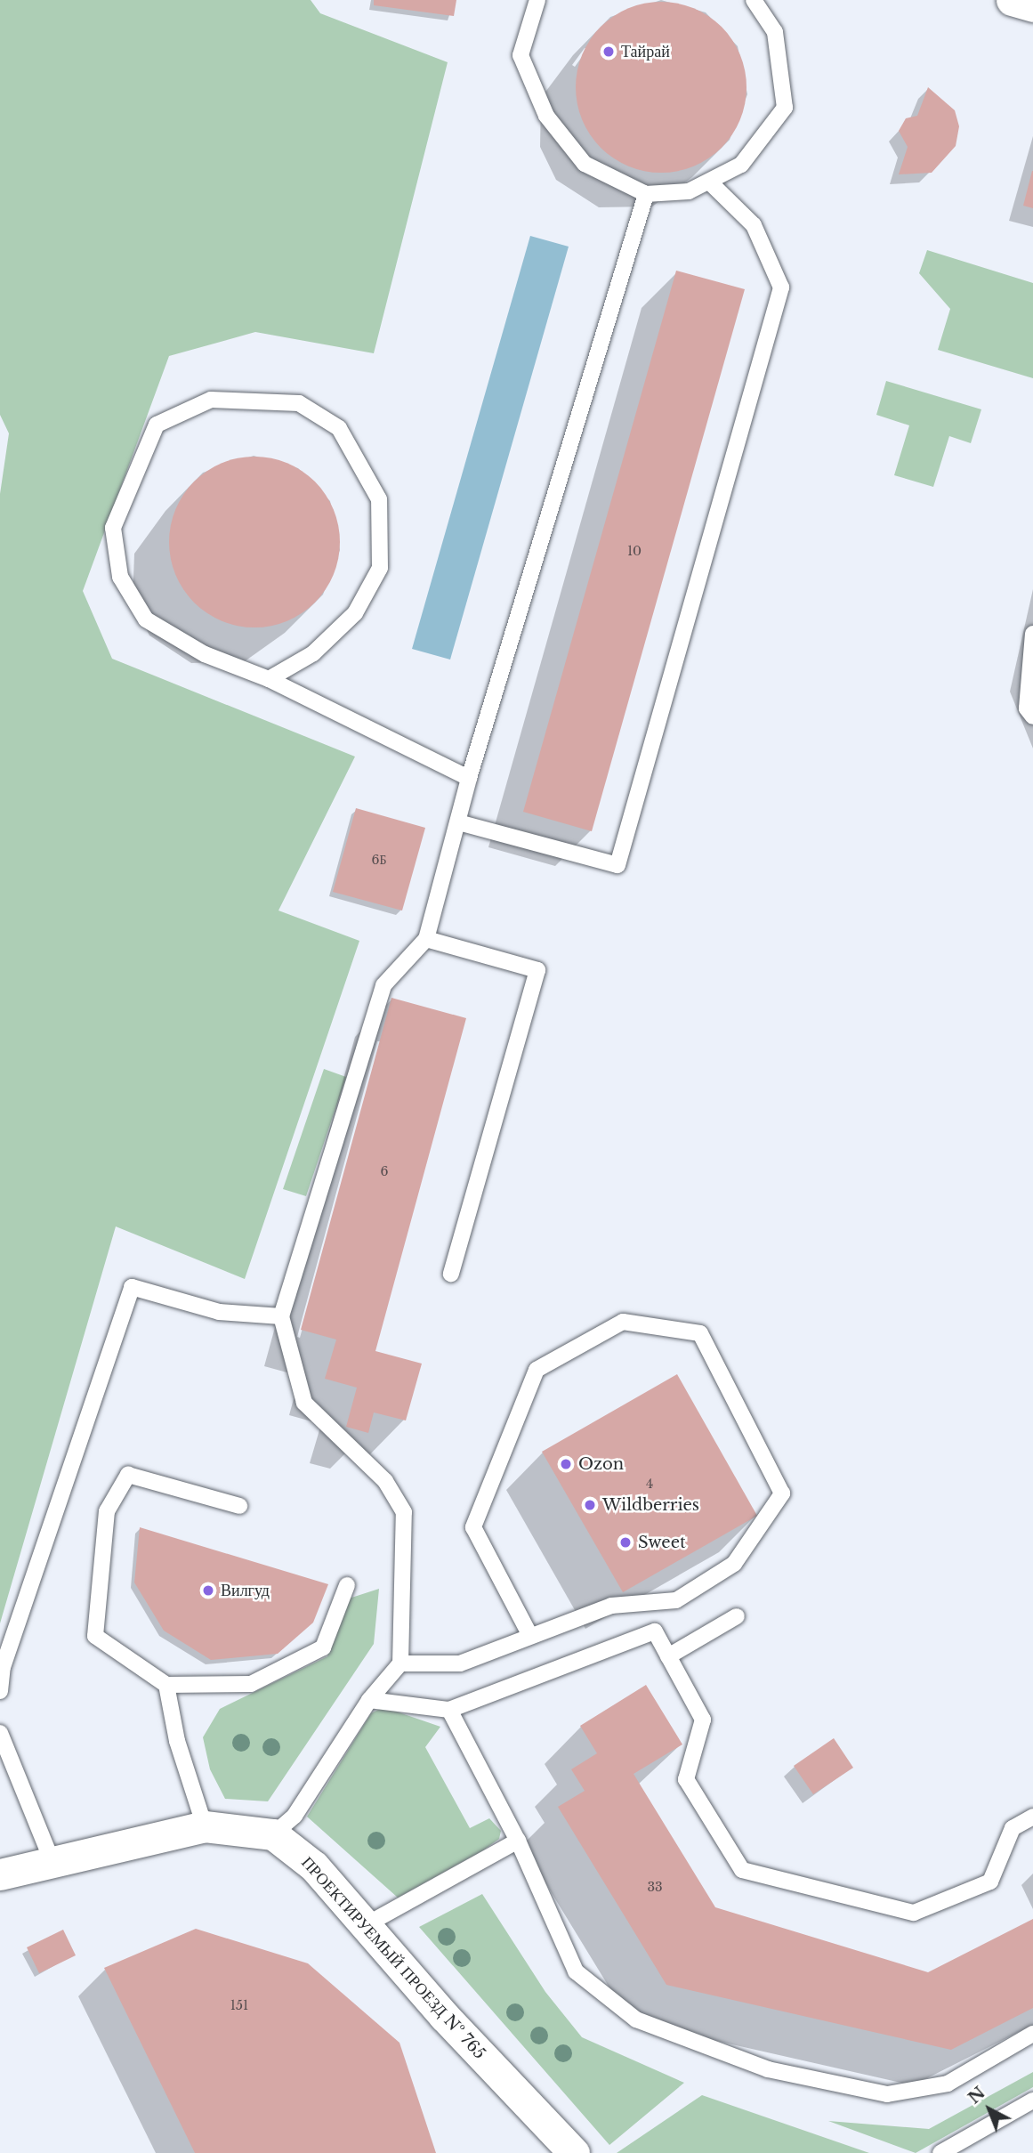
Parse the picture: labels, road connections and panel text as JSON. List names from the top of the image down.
{
  "streets": {
    "street": ["ПРОЕКТИРУЕМЫЙ ПРОЕЗД № 765"]
  },
  "places": [
    "Тайрай",
    "Ozon",
    "Wildberries",
    "Sweet",
    "Вилгуд"
  ],
  "house_numbers": [
    "10",
    "6Б",
    "6",
    "4",
    "33",
    "151"
  ],
  "north": "top left"
}
